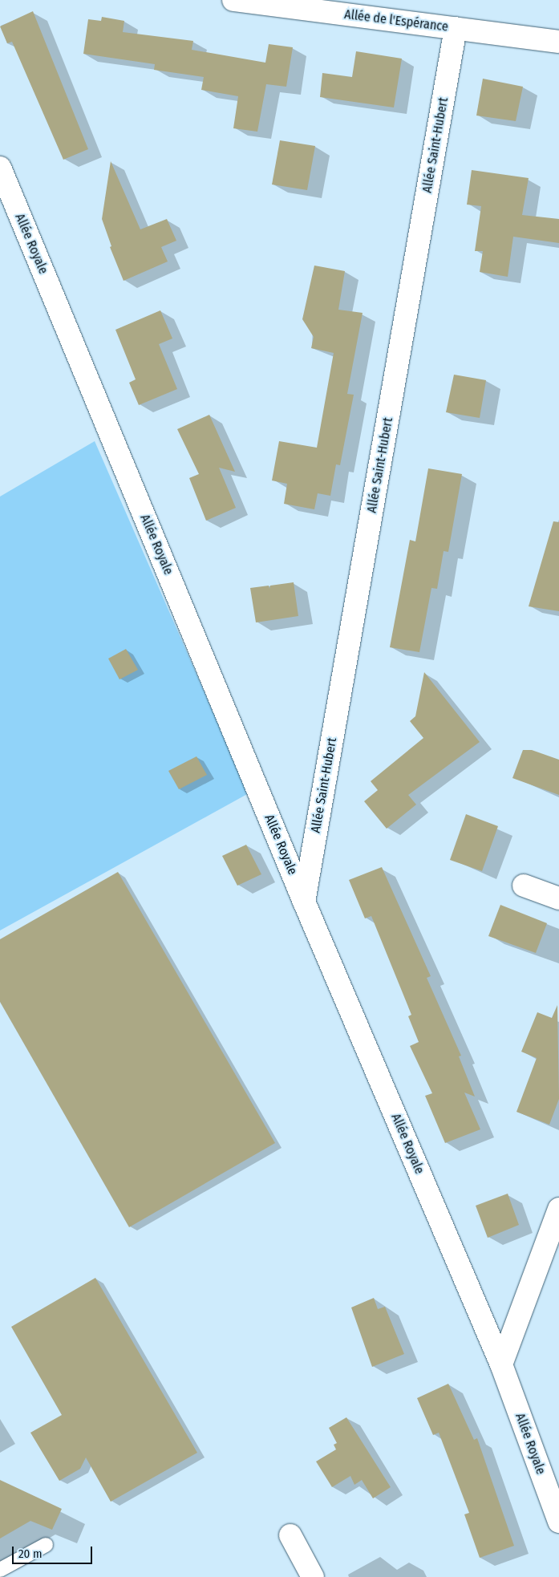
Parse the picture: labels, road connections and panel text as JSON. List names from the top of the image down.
{
  "streets": {
    "street": ["Allée de l'Espérance", "Allée Saint-Hubert", "Allée Royale"]
  },
  "crossings": [
    ["Allée de l'Espérance", "Allée Saint-Hubert"],
    ["Allée Saint-Hubert", "Allée Royale"]
  ],
  "scale_bar": "20 m"
}
